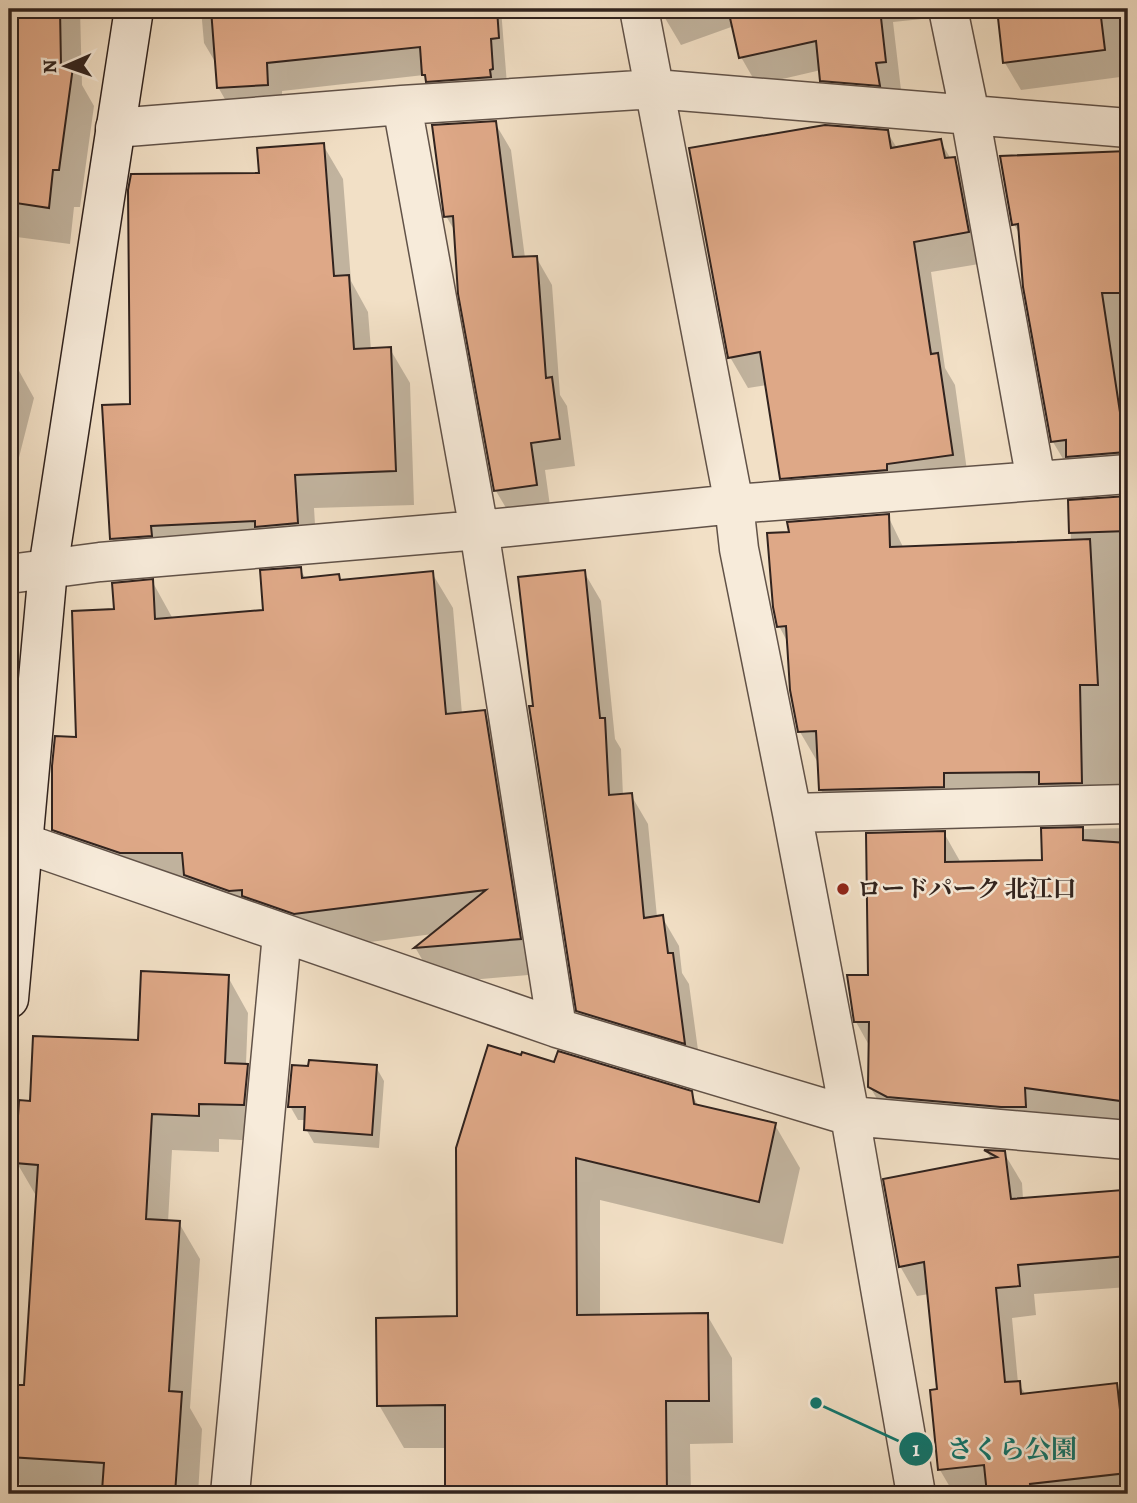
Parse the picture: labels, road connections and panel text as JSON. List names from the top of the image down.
{
  "places": ["ロードパーク 北江口", "さくら公園"],
  "north": "left"
}
